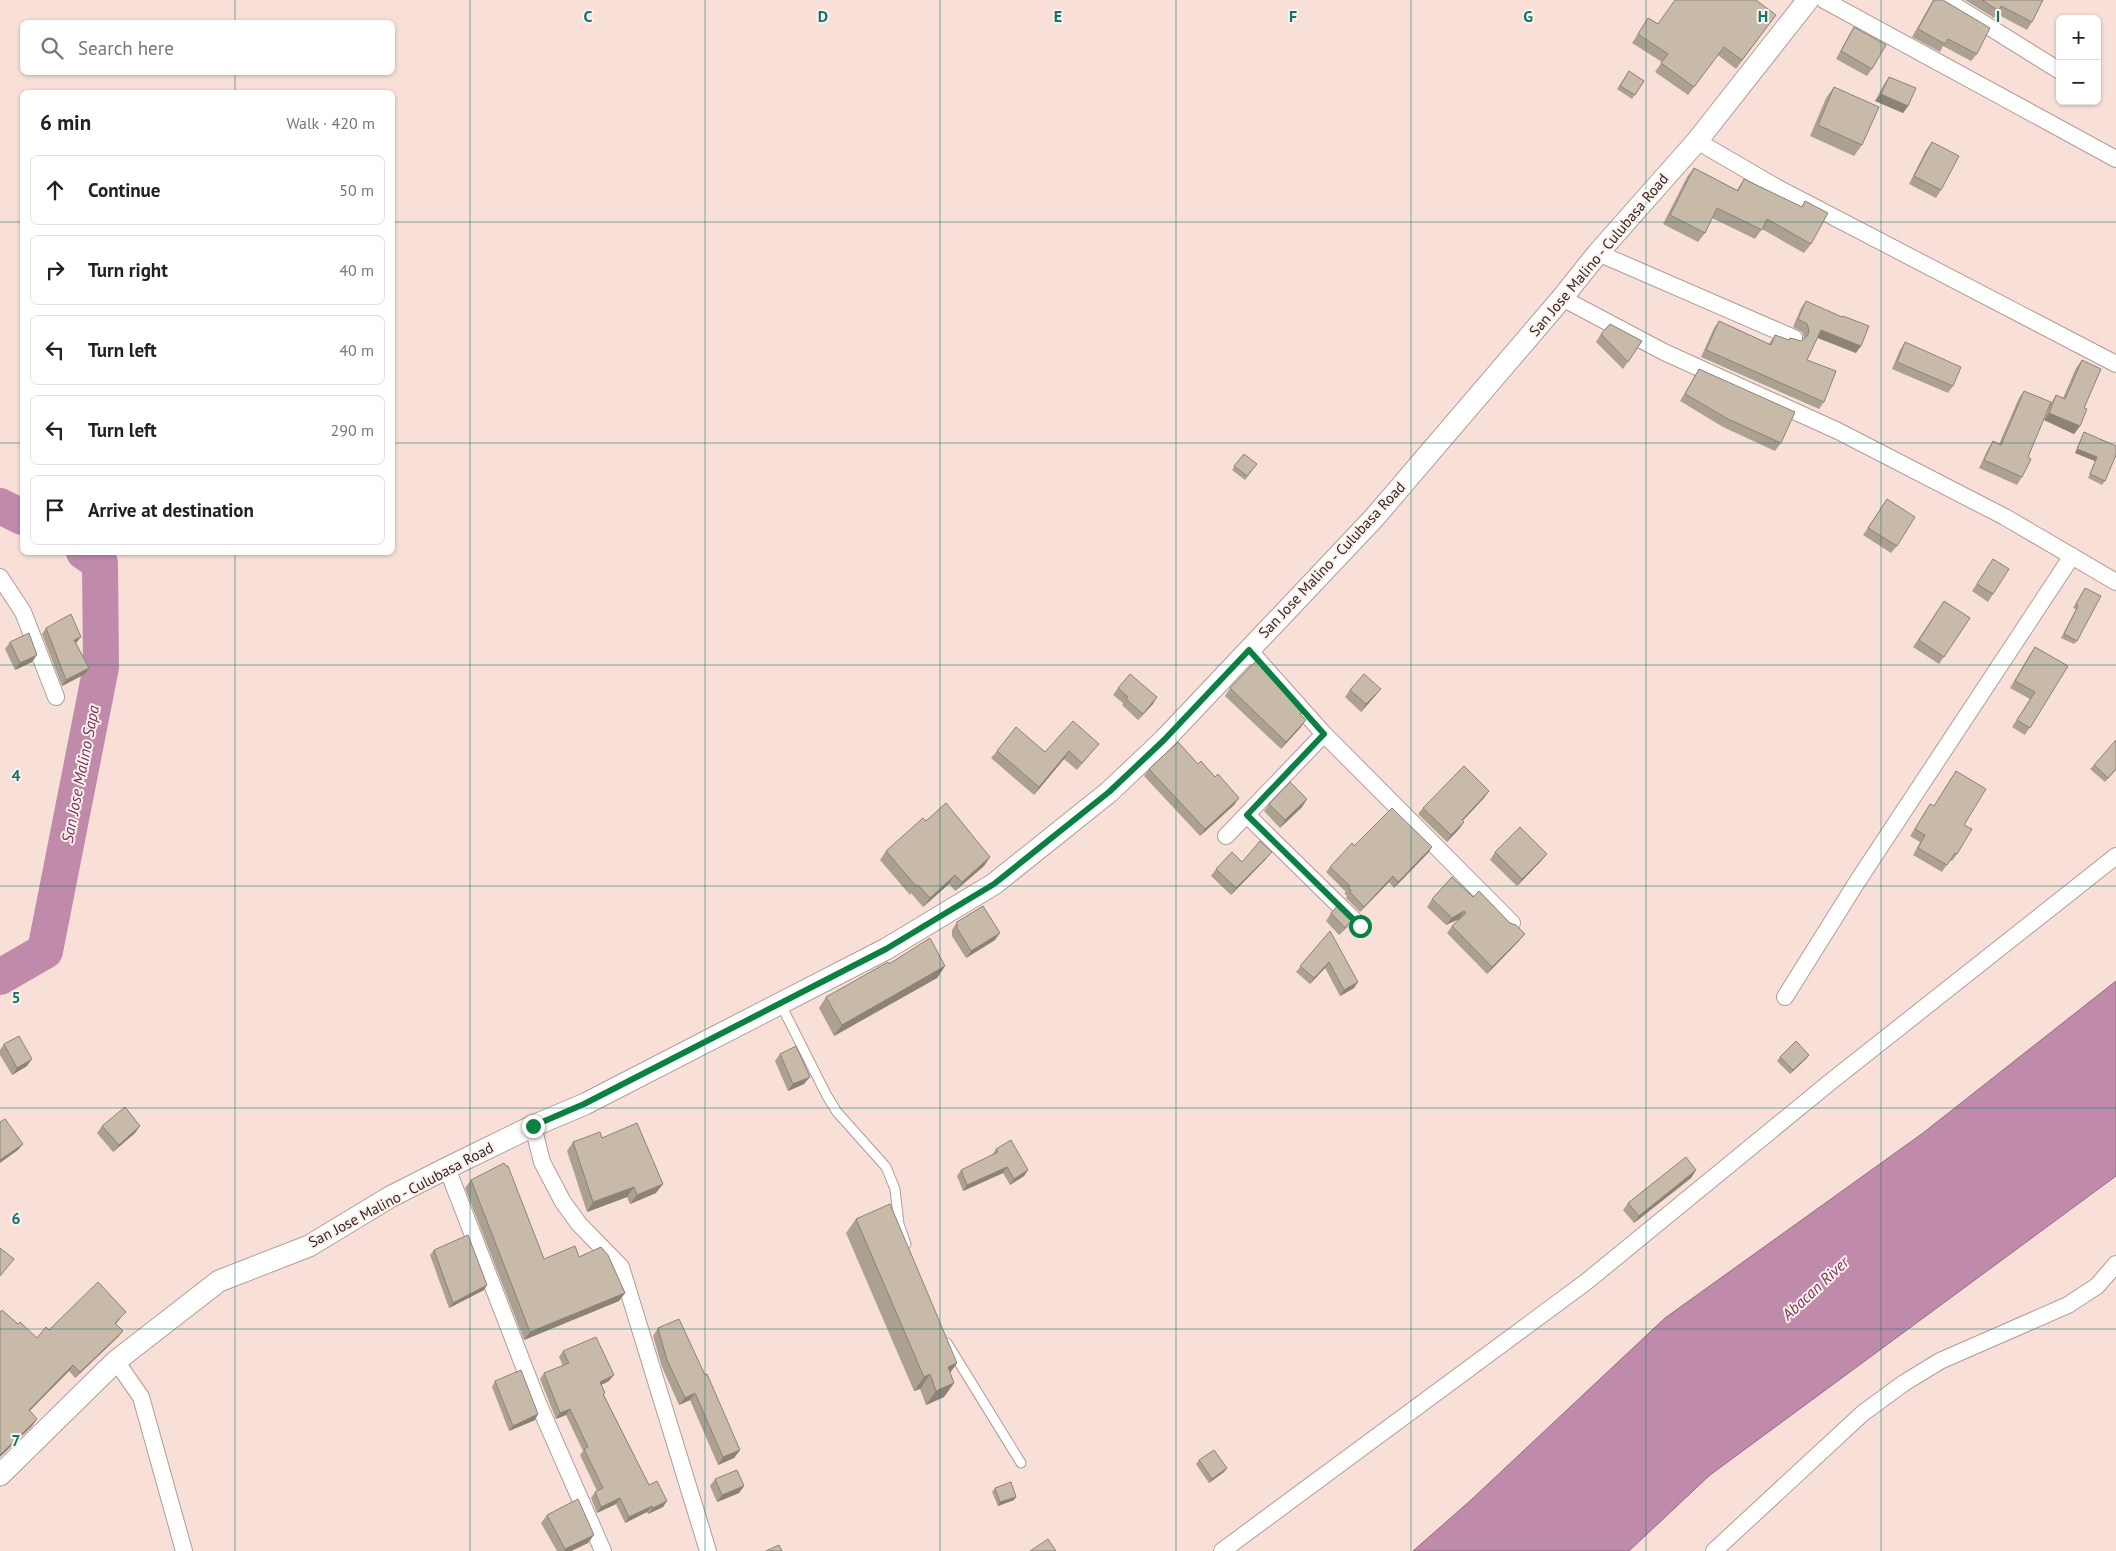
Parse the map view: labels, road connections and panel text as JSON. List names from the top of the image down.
{
  "streets": {
    "street": ["San Jose Malino - Culubasa Road"]
  },
  "water": ["San Jose Malino Sapa", "Abacan River"],
  "page": {
    "map_buttons": ["+", "−"],
    "search": "Search here",
    "heading": ["6 min", "Walk · 420 m"],
    "list": [
      ["Continue", "50 m"],
      ["Turn right", "40 m"],
      ["Turn left", "40 m"],
      ["Turn left", "290 m"],
      "Arrive at destination"
    ]
  },
  "grid": {
    "columns": [
      "C",
      "D",
      "E",
      "F",
      "G",
      "H",
      "I"
    ],
    "rows": [
      "4",
      "5",
      "6",
      "7"
    ]
  }
}
